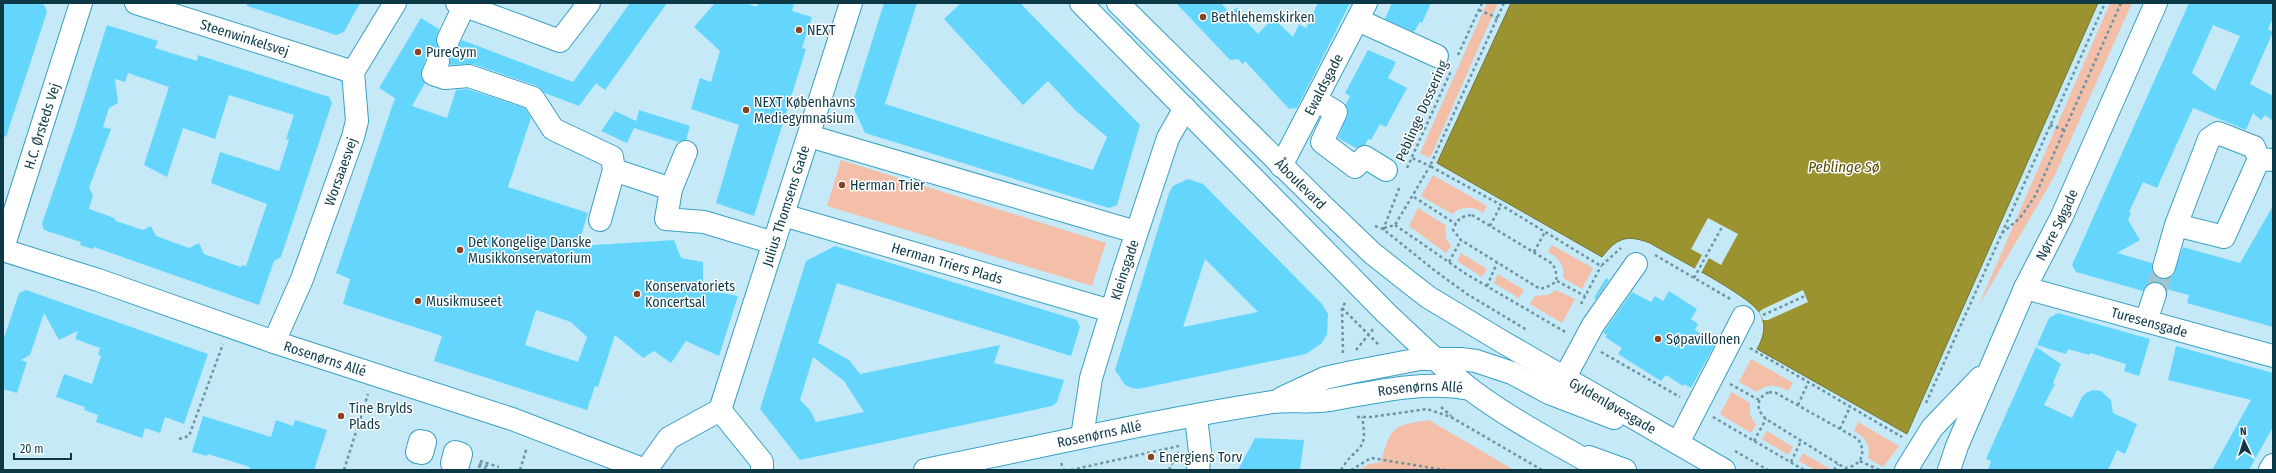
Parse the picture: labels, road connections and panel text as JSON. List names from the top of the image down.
{
  "streets": {
    "street": [
      "Steenwinkelsvej",
      "Ewaldsgade",
      "H.C. Ørsteds Vej",
      "Worsaaesvej",
      "Åboulevard",
      "Julius Thomsens Gade",
      "Nørre Søgade",
      "Herman Triers Plads",
      "Kleinsgade",
      "Turesensgade",
      "Rosenørns Allé",
      "Gyldenløvesgade"
    ],
    "path": ["Peblinge Dossering"]
  },
  "crossings": [
    ["Steenwinkelsvej", "Worsaaesvej"],
    ["Ewaldsgade", "Åboulevard"],
    ["H.C. Ørsteds Vej", "Rosenørns Allé"],
    ["Worsaaesvej", "Rosenørns Allé"],
    ["Åboulevard", "Kleinsgade"],
    ["Åboulevard", "Rosenørns Allé"],
    ["Åboulevard", "Gyldenløvesgade"],
    ["Julius Thomsens Gade", "Herman Triers Plads"],
    ["Nørre Søgade", "Turesensgade"],
    ["Herman Triers Plads", "Kleinsgade"],
    ["Kleinsgade", "Rosenørns Allé"],
    ["Rosenørns Allé", "Gyldenløvesgade"]
  ],
  "water": ["Peblinge Sø"],
  "places": [
    "Bethlehemskirken",
    "NEXT",
    "PureGym",
    "NEXT Københavns Mediegymnasium",
    "Herman Trier",
    "Det Kongelige Danske Musikkonservatorium",
    "Konservatoriets Koncertsal",
    "Musikmuseet",
    "Søpavillonen",
    "Tine Brylds Plads",
    "Energiens Torv"
  ],
  "scale_bar": "20 m",
  "north": "top"
}
